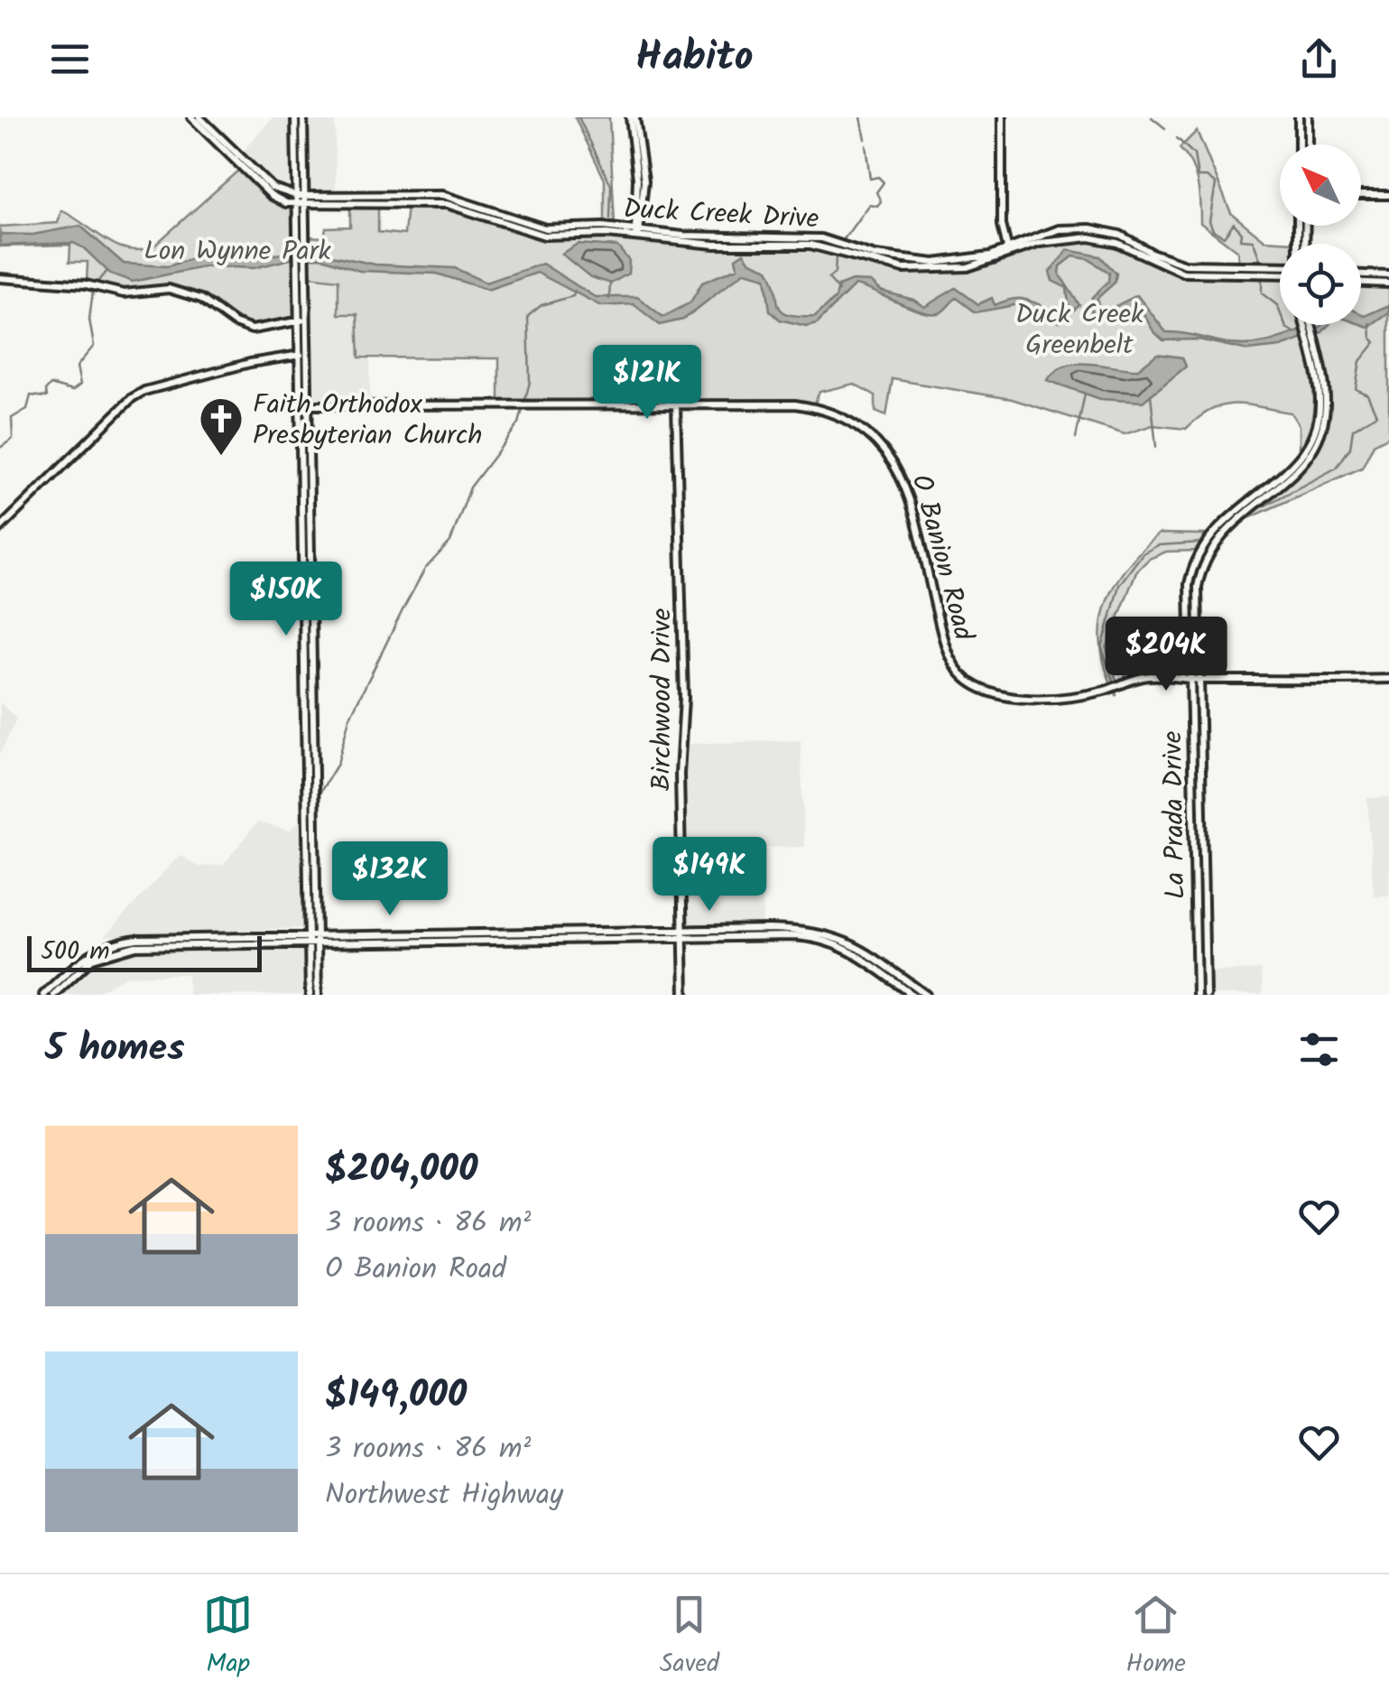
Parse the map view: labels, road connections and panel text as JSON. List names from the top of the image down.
{
  "streets": {
    "main road": [
      "Duck Creek Drive",
      "O Banion Road",
      "Birchwood Drive",
      "La Prada Drive"
    ]
  },
  "crossings": [
    ["O Banion Road", "Birchwood Drive"],
    ["O Banion Road", "La Prada Drive"]
  ],
  "parks": ["Lon Wynne Park", "Duck Creek Greenbelt"],
  "places": {
    "church": ["Faith Orthodox Presbyterian Church"]
  },
  "scale_bar": "500 m",
  "north": "top left",
  "page": {
    "header": "Habito",
    "price": [
      "$121K",
      "$150K",
      "$204K",
      "$149K",
      "$132K"
    ],
    "scale": "500 m",
    "heading": "5 homes",
    "list": [
      {
        "name": "$204,000",
        "note": "3 rooms · 86 m² · O Banion Road"
      },
      {
        "name": "$149,000",
        "note": "3 rooms · 86 m² · Northwest Highway"
      }
    ],
    "tabs": ["Map", "Saved", "Home"]
  }
}
